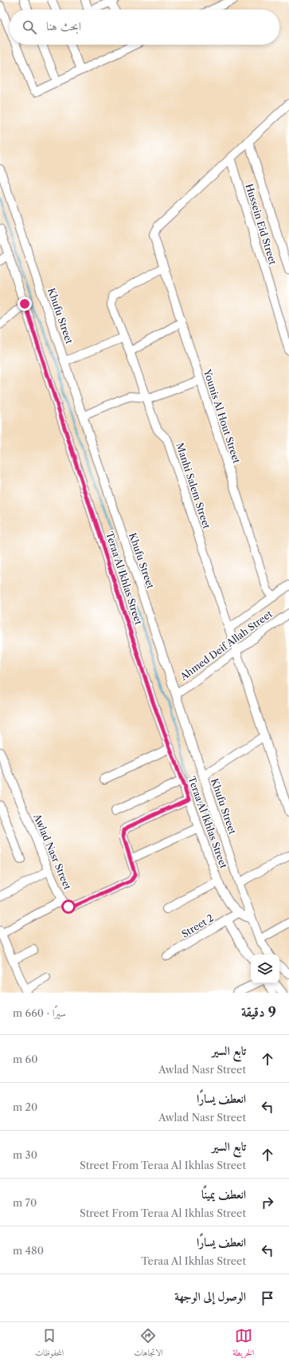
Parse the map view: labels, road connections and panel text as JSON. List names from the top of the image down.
{
  "streets": {
    "street": [
      "Hussein Eid Street",
      "Khufu Street",
      "Younis Al Hout Street",
      "Manhi Salem Street",
      "Teraa Al Ikhlas Street",
      "Ahmed Deif Allah Street",
      "Awlad Nasr Street",
      "Street 2"
    ]
  },
  "crossings": [
    ["Hussein Eid Street", "Younis Al Hout Street"],
    ["Khufu Street", "Teraa Al Ikhlas Street"],
    ["Khufu Street", "Ahmed Deif Allah Street"],
    ["Younis Al Hout Street", "Manhi Salem Street"],
    ["Younis Al Hout Street", "Ahmed Deif Allah Street"],
    ["Manhi Salem Street", "Ahmed Deif Allah Street"],
    ["Teraa Al Ikhlas Street", "Street 2"]
  ],
  "page": {
    "search": "ابحث هنا",
    "heading": ["9 دقيقة", "سيرًا · 660 m"],
    "list": [
      ["تابع السير", "Awlad Nasr Street", "60 m"],
      ["انعطف يسارًا", "Awlad Nasr Street", "20 m"],
      ["تابع السير", "Street From Teraa Al Ikhlas Street", "30 m"],
      ["انعطف يمينًا", "Street From Teraa Al Ikhlas Street", "70 m"],
      ["انعطف يسارًا", "Teraa Al Ikhlas Street", "480 m"],
      "الوصول إلى الوجهة"
    ],
    "nav": ["الخريطة", "الاتجاهات", "المحفوظات"]
  }
}
